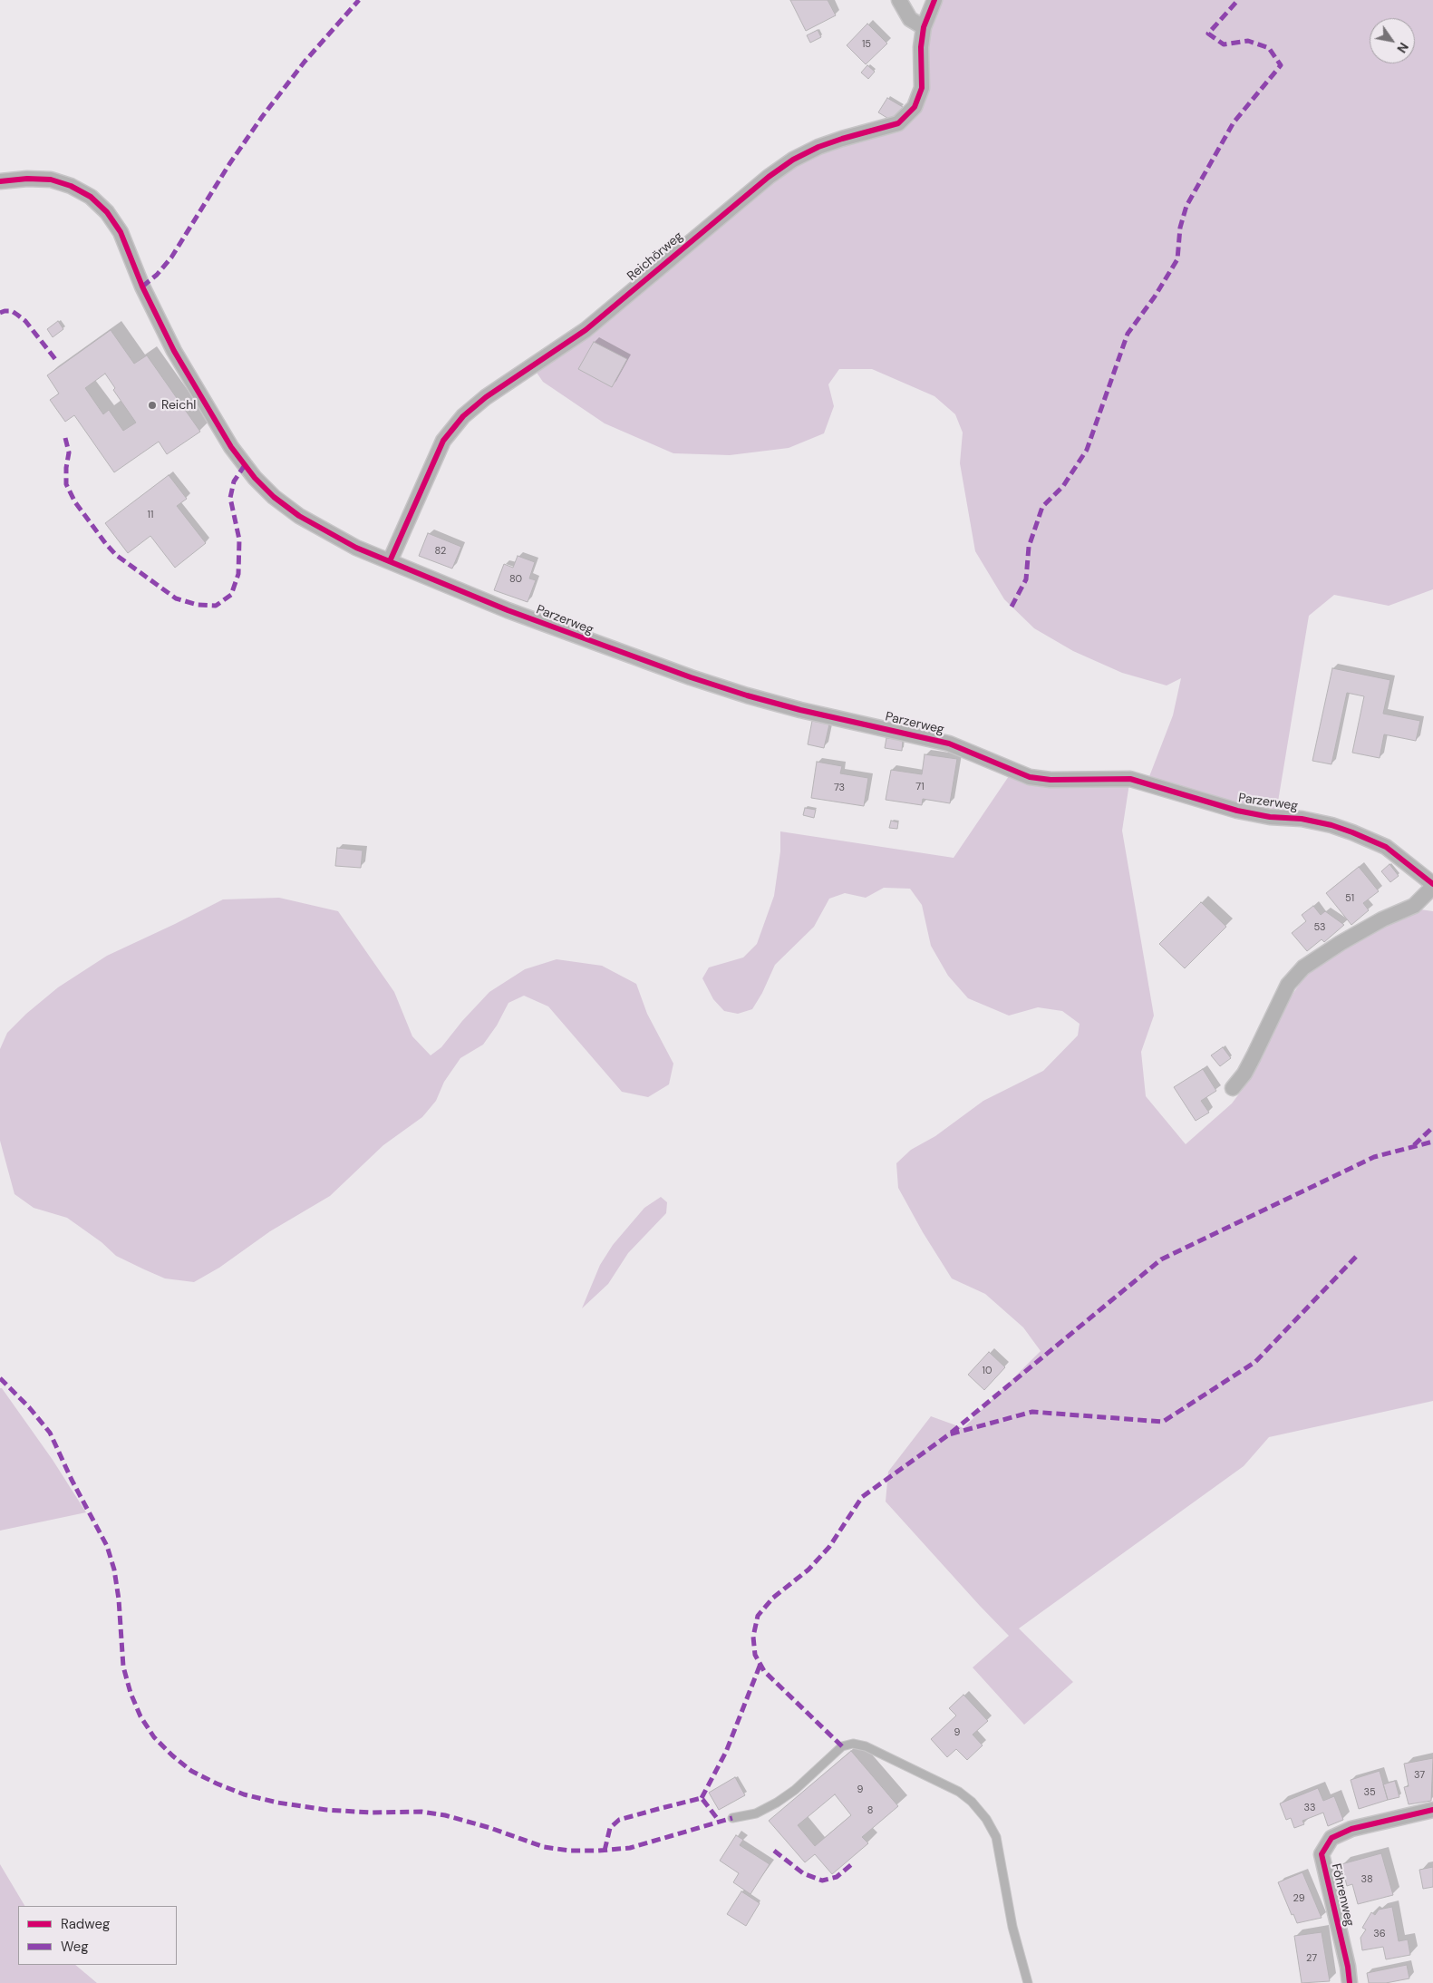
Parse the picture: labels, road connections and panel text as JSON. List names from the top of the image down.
{
  "streets": {
    "street": ["Reichörweg", "Parzerweg", "Föhrenweg"]
  },
  "crossings": [
    ["Reichörweg", "Parzerweg"]
  ],
  "places": ["Reichl"],
  "house_numbers": [
    "15",
    "11",
    "82",
    "80",
    "71",
    "73",
    "51",
    "53",
    "10",
    "9",
    "37",
    "9",
    "35",
    "33",
    "8",
    "38",
    "29",
    "36",
    "27"
  ],
  "legend": ["Radweg", "Weg"],
  "north": "bottom right"
}
